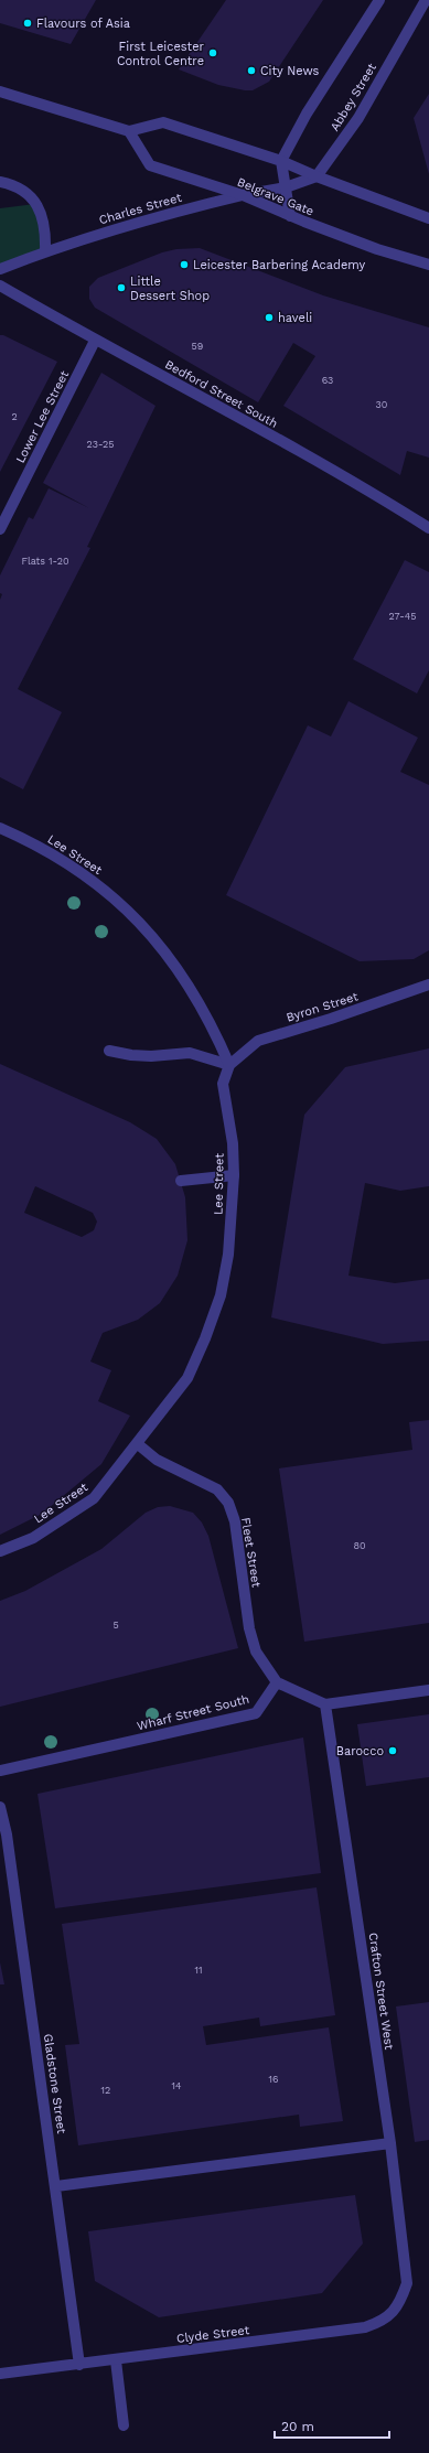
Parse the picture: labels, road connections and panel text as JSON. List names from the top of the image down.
{
  "streets": {
    "street": [
      "Abbey Street",
      "Belgrave Gate",
      "Charles Street",
      "Bedford Street South",
      "Lower Lee Street",
      "Lee Street",
      "Byron Street",
      "Fleet Street",
      "Wharf Street South",
      "Crafton Street West",
      "Gladstone Street",
      "Clyde Street"
    ]
  },
  "crossings": [
    ["Belgrave Gate", "Charles Street"],
    ["Bedford Street South", "Lower Lee Street"],
    ["Lee Street", "Byron Street"],
    ["Lee Street", "Fleet Street"],
    ["Fleet Street", "Wharf Street South"],
    ["Crafton Street West", "Clyde Street"],
    ["Gladstone Street", "Clyde Street"]
  ],
  "places": [
    "Flavours of Asia",
    "First Leicester Control Centre",
    "City News",
    "Leicester Barbering Academy",
    "Little Dessert Shop",
    "haveli",
    "Barocco"
  ],
  "house_numbers": [
    "59",
    "63",
    "30",
    "2",
    "23-25",
    "Flats 1-20",
    "27-45",
    "80",
    "5",
    "11",
    "16",
    "14",
    "12"
  ],
  "scale_bar": "20 m"
}
